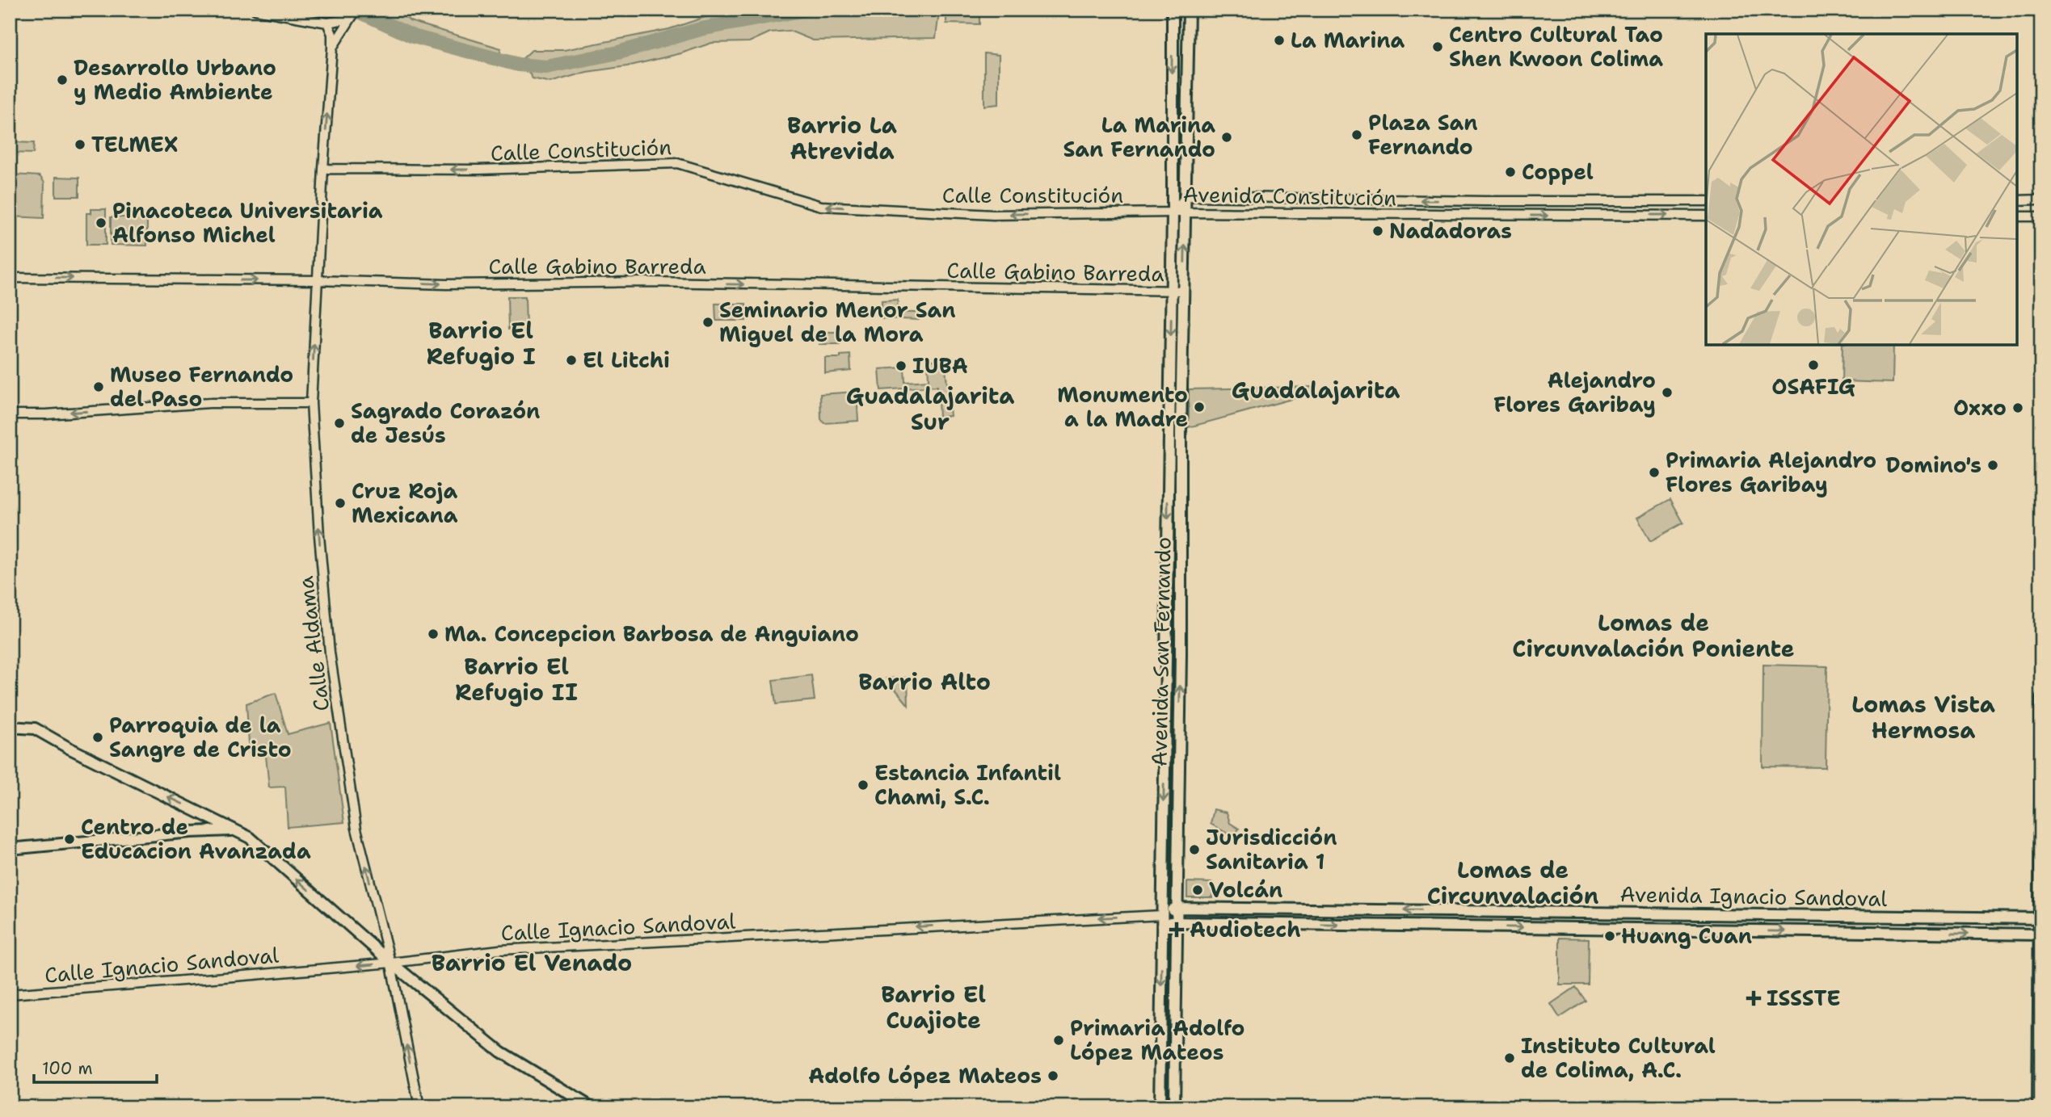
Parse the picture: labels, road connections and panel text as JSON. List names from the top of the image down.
{
  "streets": {
    "main road": ["Avenida San Fernando", "Avenida Ignacio Sandoval"],
    "street": [
      "Calle Constitución",
      "Avenida Constitución",
      "Calle Gabino Barreda",
      "Calle Aldama",
      "Calle Ignacio Sandoval"
    ]
  },
  "crossings": [
    ["Calle Constitución", "Avenida Constitución"],
    ["Calle Constitución", "Calle Aldama"],
    ["Calle Constitución", "Avenida San Fernando"],
    ["Avenida Constitución", "Avenida San Fernando"],
    ["Calle Gabino Barreda", "Calle Aldama"],
    ["Calle Gabino Barreda", "Avenida San Fernando"],
    ["Calle Aldama", "Calle Ignacio Sandoval"],
    ["Avenida San Fernando", "Avenida Ignacio Sandoval"],
    ["Avenida San Fernando", "Calle Ignacio Sandoval"],
    ["Avenida Ignacio Sandoval", "Calle Ignacio Sandoval"]
  ],
  "one_way": [
    "Calle Constitución",
    "Calle Gabino Barreda",
    "Calle Aldama",
    "Calle Ignacio Sandoval"
  ],
  "districts": [
    "Barrio La Atrevida",
    "Barrio El Refugio I",
    "Guadalajarita",
    "Guadalajarita Sur",
    "Lomas de Circunvalación Poniente",
    "Barrio El Refugio II",
    "Barrio Alto",
    "Lomas Vista Hermosa",
    "Lomas de Circunvalación",
    "Barrio El Venado",
    "Barrio El Cuajiote"
  ],
  "places": {
    "other": [
      "La Marina",
      "Centro Cultural Tao Shen Kwoon Colima",
      "Desarrollo Urbano y Medio Ambiente",
      "Plaza San Fernando",
      "La Marina San Fernando",
      "TELMEX",
      "Coppel",
      "Pinacoteca Universitaria Alfonso Michel",
      "Nadadoras",
      "Seminario Menor San Miguel de la Mora",
      "El Litchi",
      "OSAFIG",
      "IUBA",
      "Museo Fernando del Paso",
      "Alejandro Flores Garibay",
      "Monumento a la Madre",
      "Oxxo",
      "Sagrado Corazón de Jesús",
      "Domino's",
      "Primaria Alejandro Flores Garibay",
      "Cruz Roja Mexicana",
      "Ma. Concepcion Barbosa de Anguiano",
      "Parroquia de la Sangre de Cristo",
      "Estancia Infantil Chami, S.C.",
      "Centro de Educacion Avanzada",
      "Jurisdicción Sanitaria 1",
      "Volcán",
      "Huang Cuan",
      "Primaria Adolfo López Mateos",
      "Instituto Cultural de Colima, A.C.",
      "Adolfo López Mateos"
    ],
    "health": ["Audiotech", "ISSSTE"]
  },
  "scale_bar": "100 m"
}
